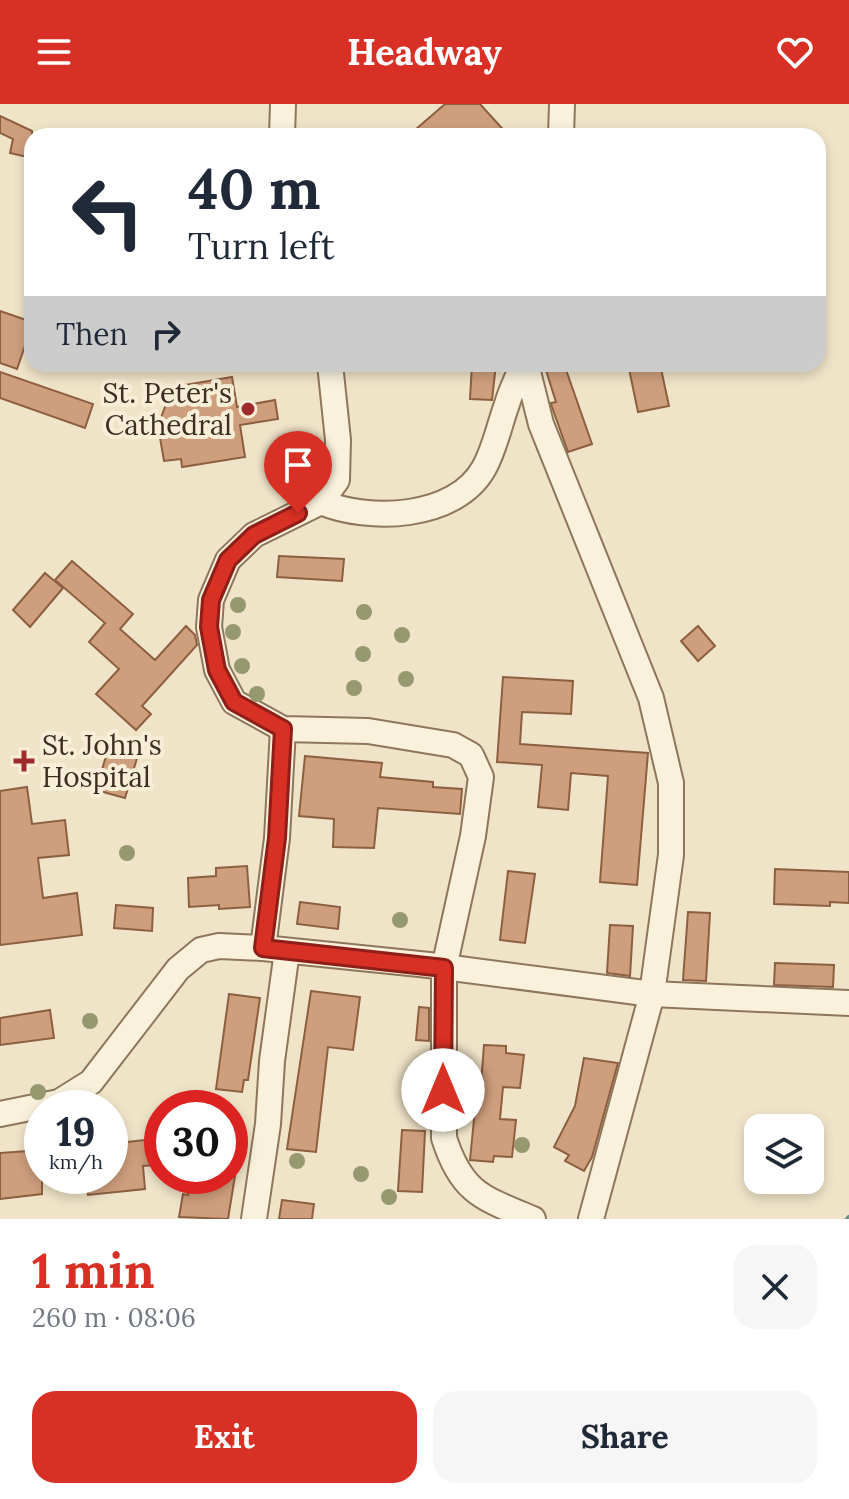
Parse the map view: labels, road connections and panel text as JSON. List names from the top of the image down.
{
  "places": {
    "other": ["St. Peter's Cathedral"],
    "health": ["St. John's Hospital"]
  },
  "page": {
    "header": "Headway",
    "turn": ["40 m", "Turn left"],
    "then": "Then",
    "speed": "19 km/h",
    "limit": "30",
    "heading": ["1 min", "260 m · 08:06"],
    "buttons": ["Exit", "Share"]
  }
}
